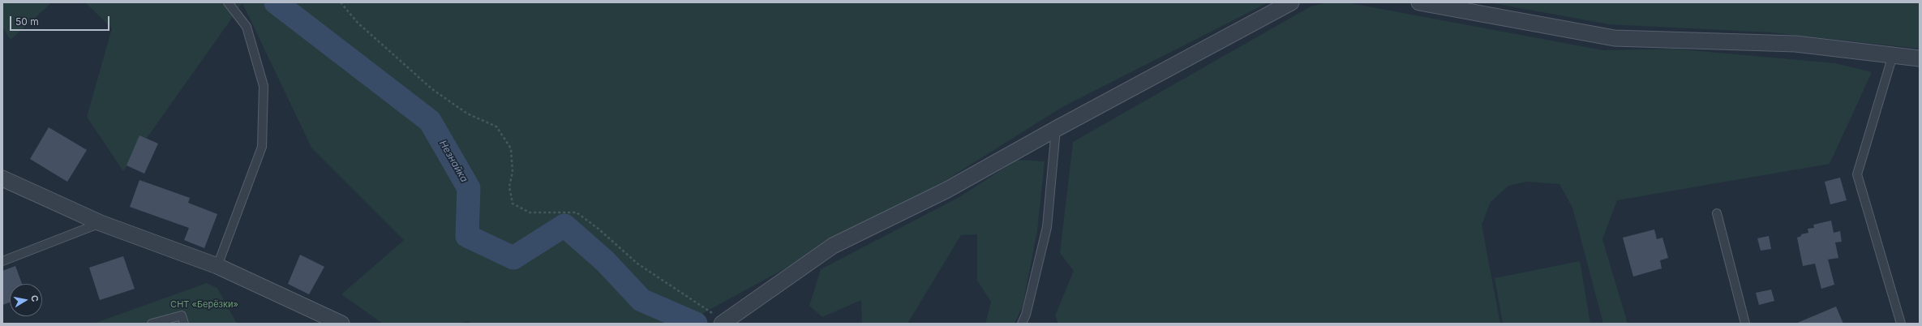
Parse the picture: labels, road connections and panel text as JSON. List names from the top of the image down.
{
  "water": ["Незнайка"],
  "parks": ["СНТ «Берёзки»"],
  "scale_bar": "50 m",
  "north": "right"
}
